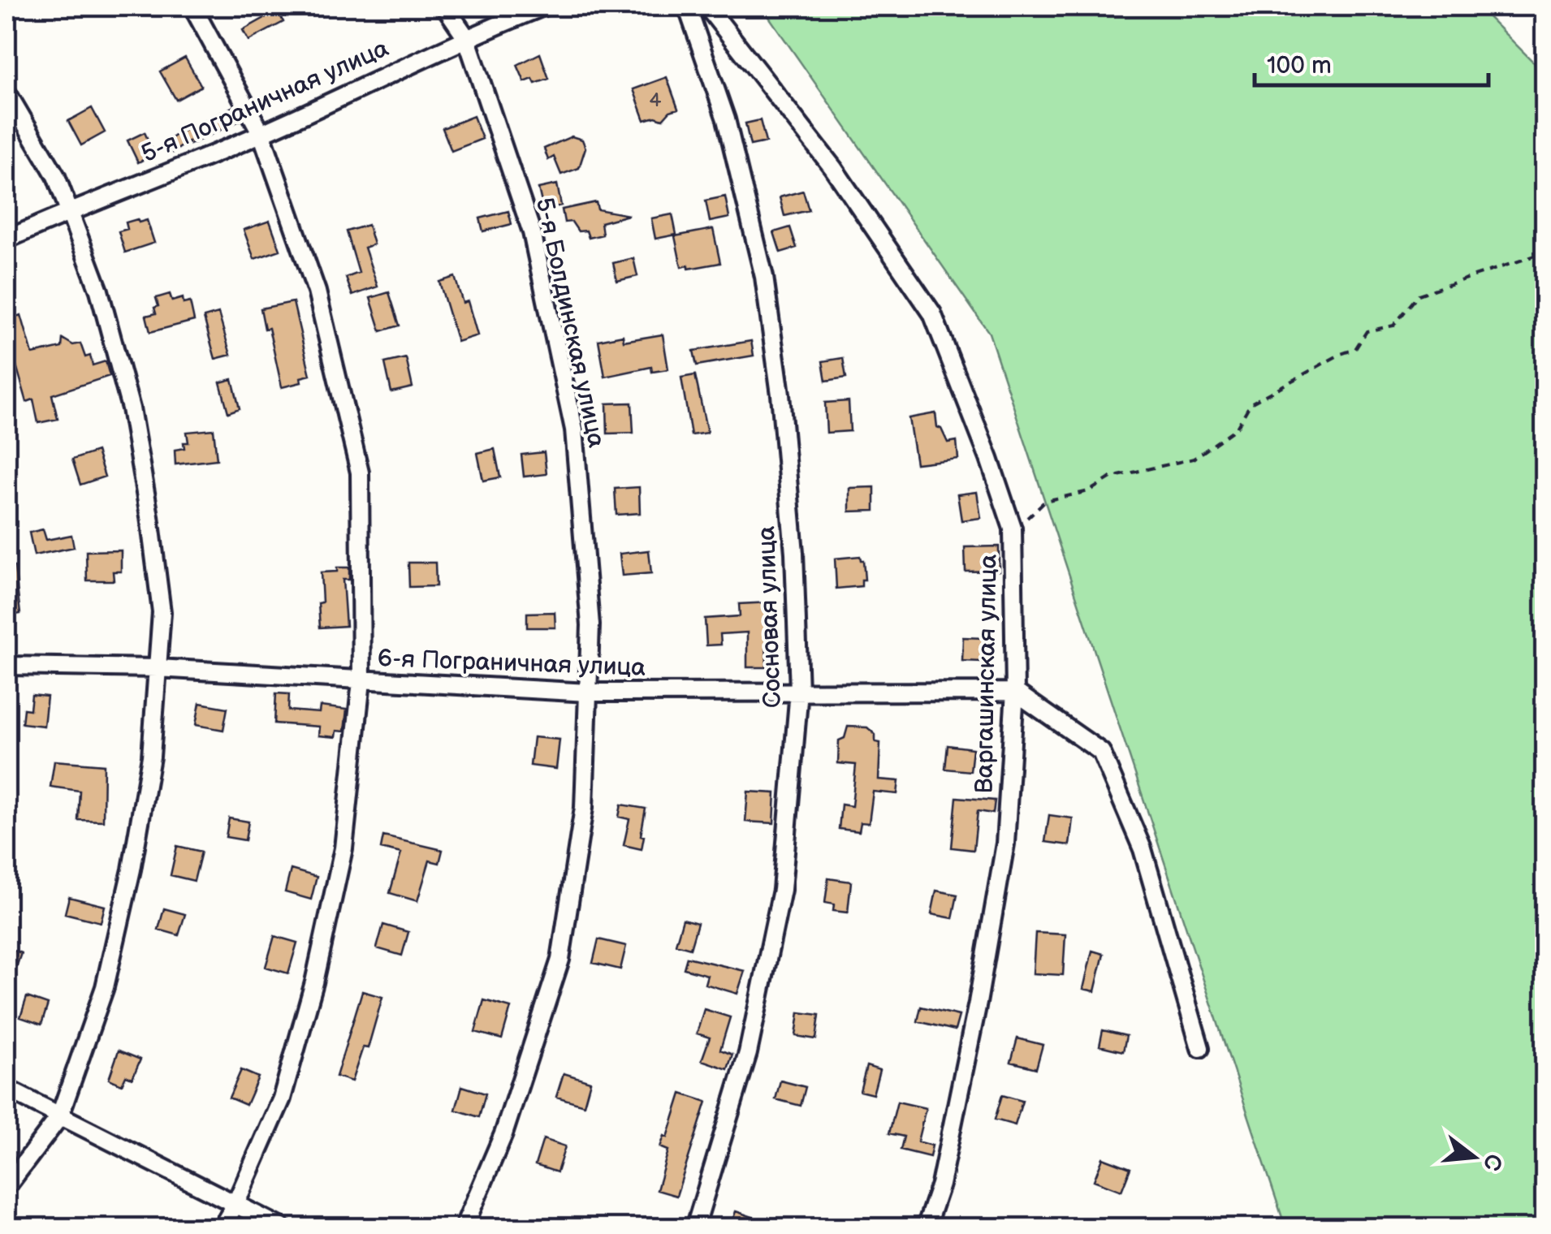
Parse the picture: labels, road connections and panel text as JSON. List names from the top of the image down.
{
  "streets": {
    "street": [
      "5-я Пограничная улица",
      "5-я Болдинская улица",
      "Сосновая улица",
      "6-я Пограничная улица",
      "Варгашинская улица"
    ]
  },
  "crossings": [
    ["5-я Пограничная улица", "5-я Болдинская улица"],
    ["5-я Болдинская улица", "6-я Пограничная улица"],
    ["Сосновая улица", "6-я Пограничная улица"],
    ["6-я Пограничная улица", "Варгашинская улица"]
  ],
  "house_numbers": ["4"],
  "scale_bar": "100 m",
  "north": "right"
}
